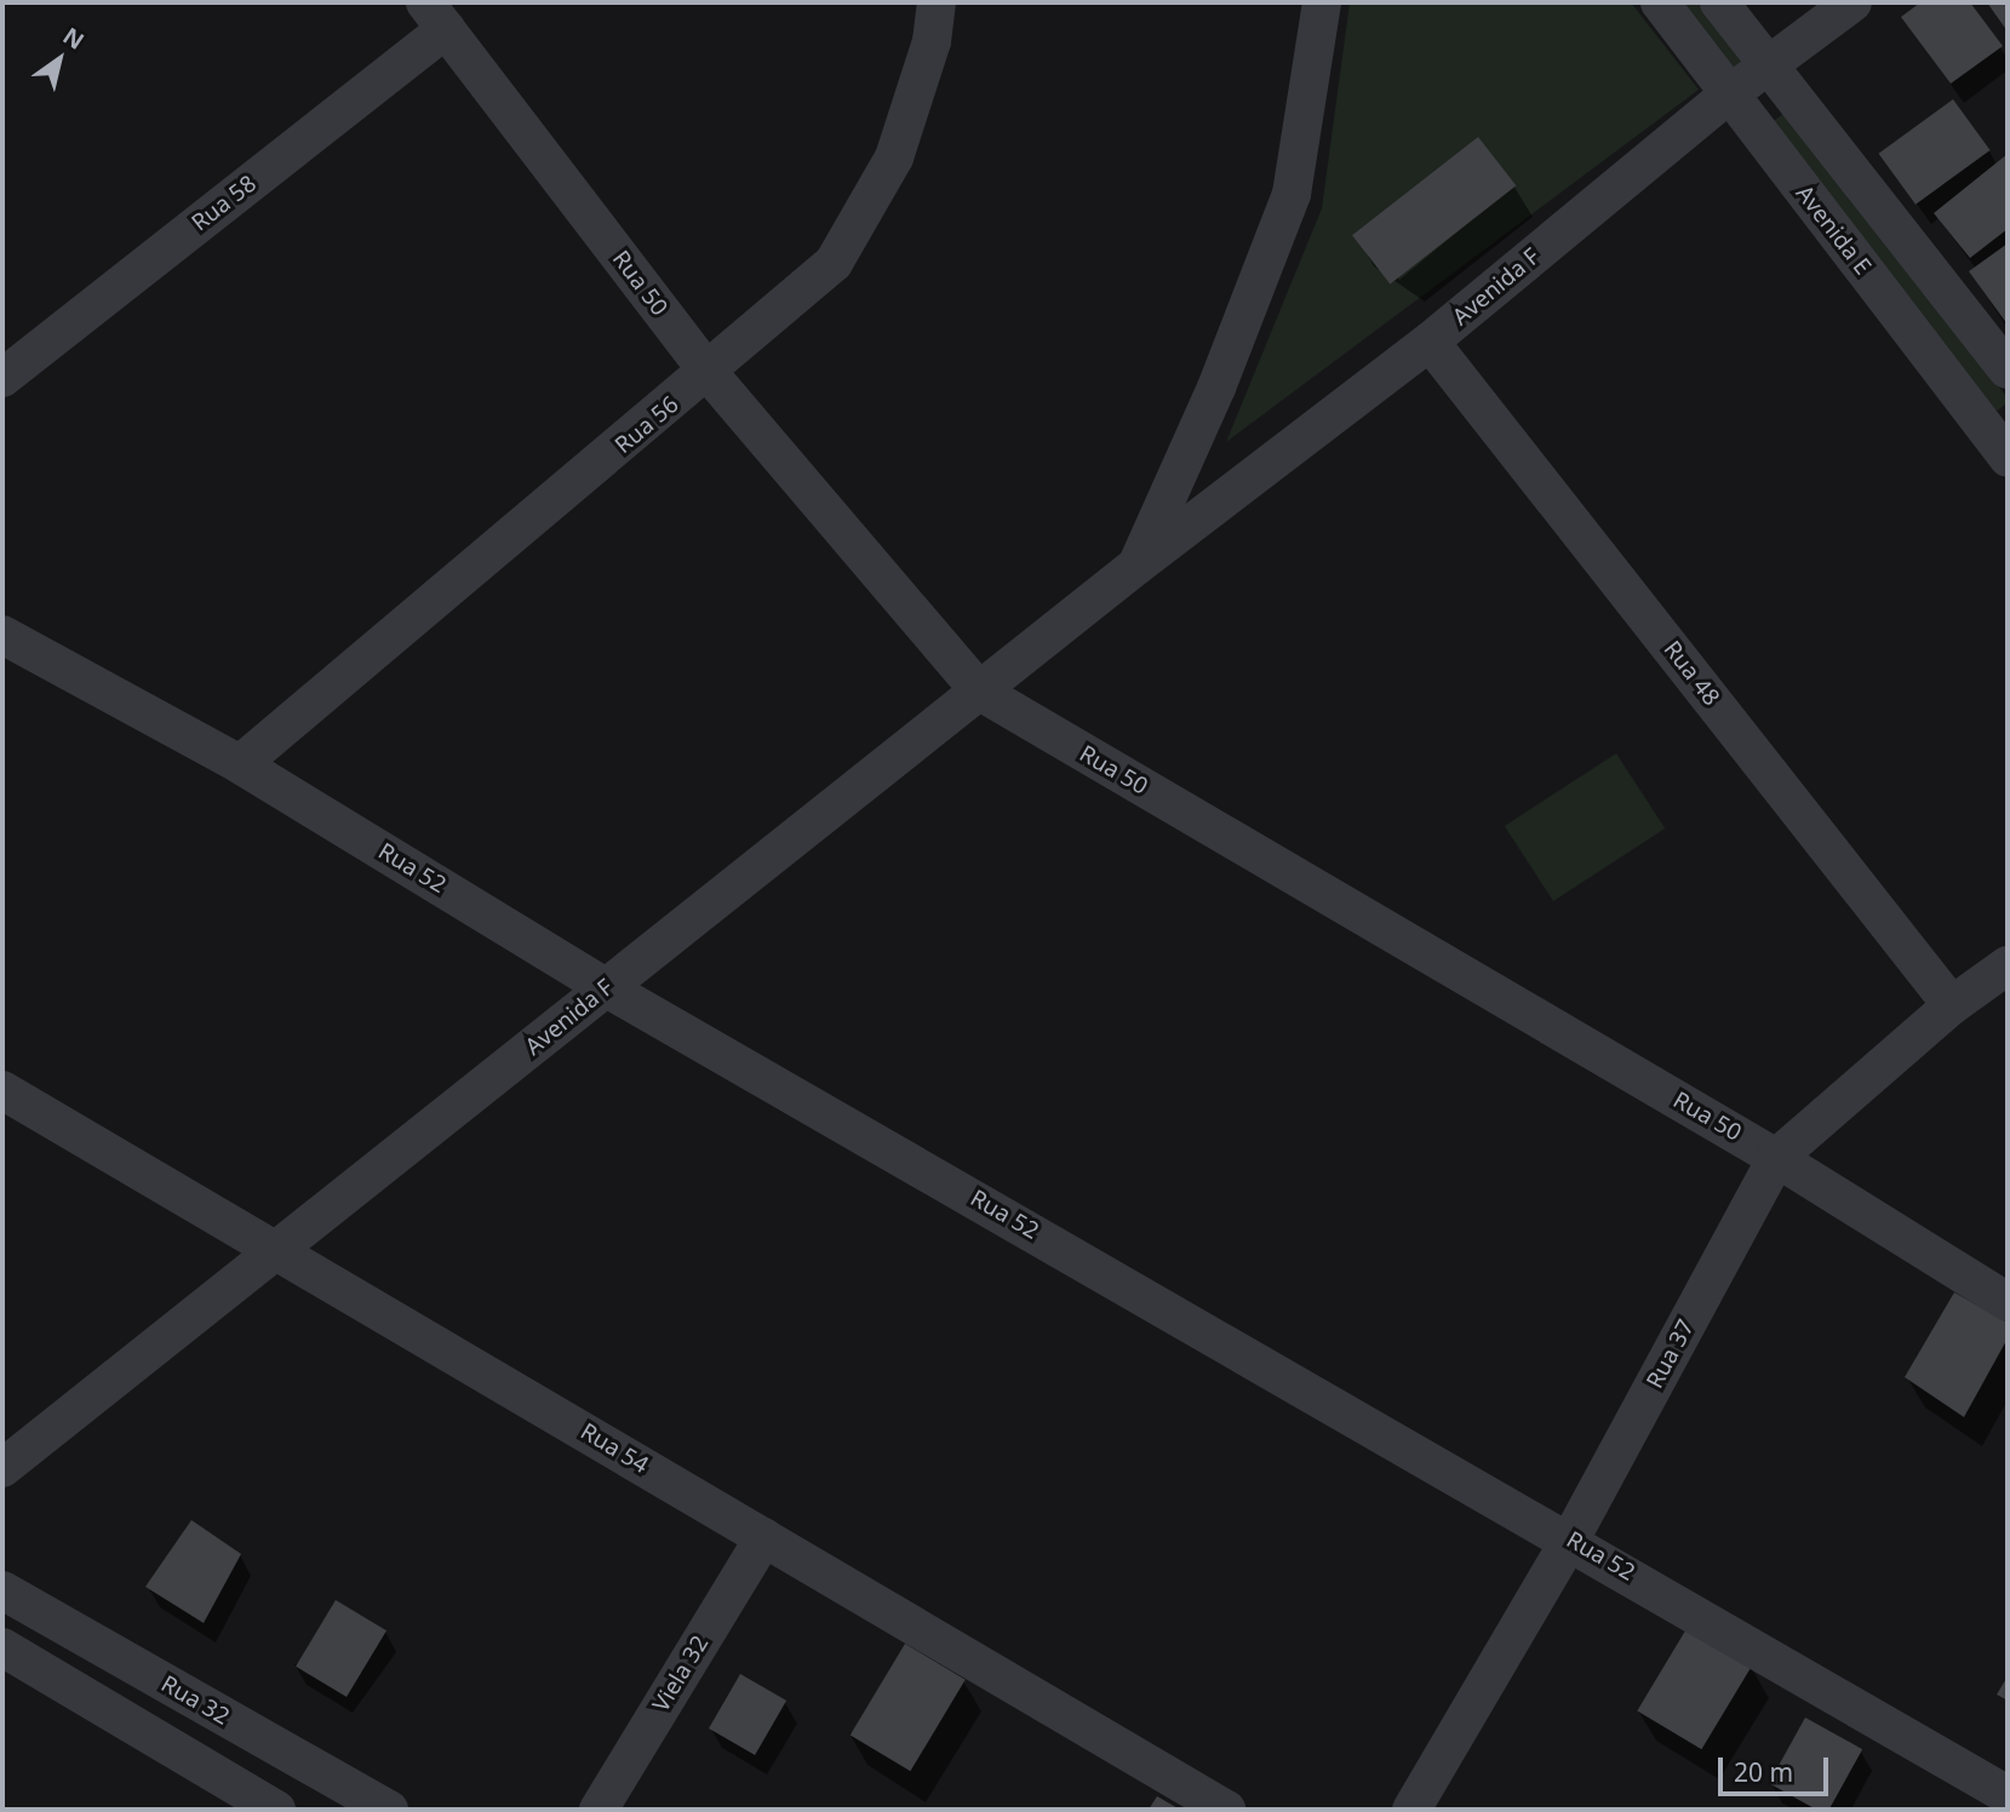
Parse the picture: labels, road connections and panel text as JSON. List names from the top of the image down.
{
  "streets": {
    "street": [
      "Rua 58",
      "Avenida E",
      "Rua 50",
      "Avenida F",
      "Rua 56",
      "Rua 48",
      "Rua 52",
      "Rua 37",
      "Rua 54",
      "Viela 32",
      "Rua 32"
    ]
  },
  "crossings": [
    ["Rua 58", "Rua 50"],
    ["Avenida E", "Avenida F"],
    ["Rua 50", "Avenida F"],
    ["Rua 50", "Rua 56"],
    ["Rua 50", "Rua 37"],
    ["Avenida F", "Rua 48"],
    ["Avenida F", "Rua 52"],
    ["Avenida F", "Rua 54"],
    ["Rua 56", "Rua 52"],
    ["Rua 48", "Rua 37"],
    ["Rua 52", "Rua 37"],
    ["Rua 54", "Viela 32"]
  ],
  "scale_bar": "20 m",
  "north": "top right"
}
